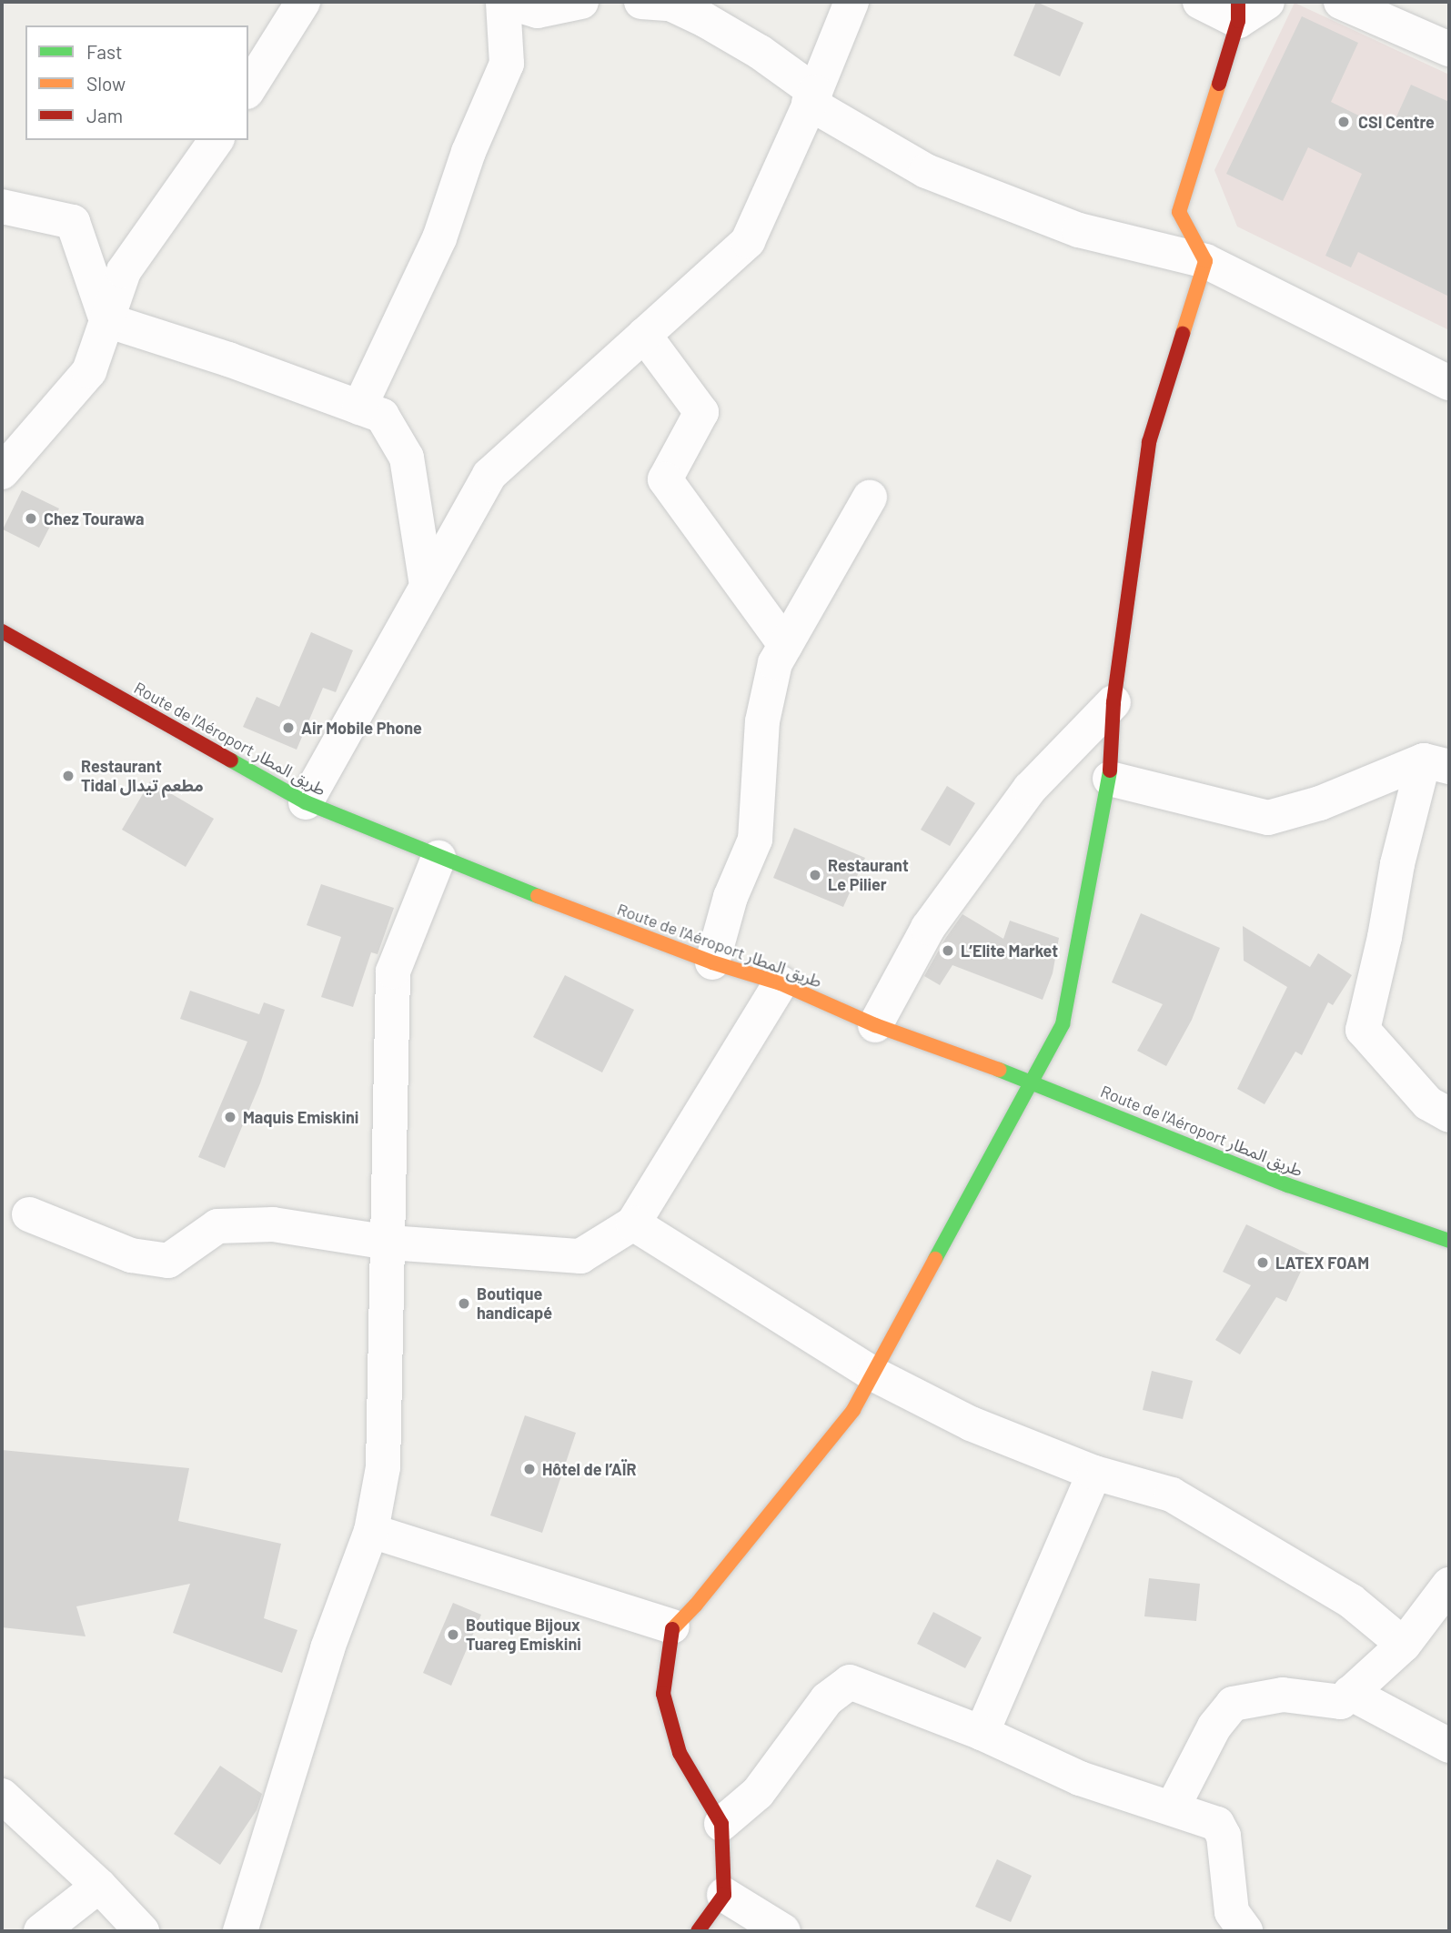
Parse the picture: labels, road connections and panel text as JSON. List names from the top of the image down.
{
  "streets": {
    "street": ["Route de l'Aéroport طريق المطار"]
  },
  "places": [
    "CSI Centre",
    "Chez Tourawa",
    "Air Mobile Phone",
    "Restaurant Tidal مطعم تيدال",
    "Restaurant Le Pilier",
    "L’Elite Market",
    "Maquis Emiskini",
    "LATEX FOAM",
    "Boutique handicapé",
    "Hôtel de l’AÏR",
    "Boutique Bijoux Tuareg Emiskini"
  ],
  "legend": ["Fast", "Slow", "Jam"]
}
